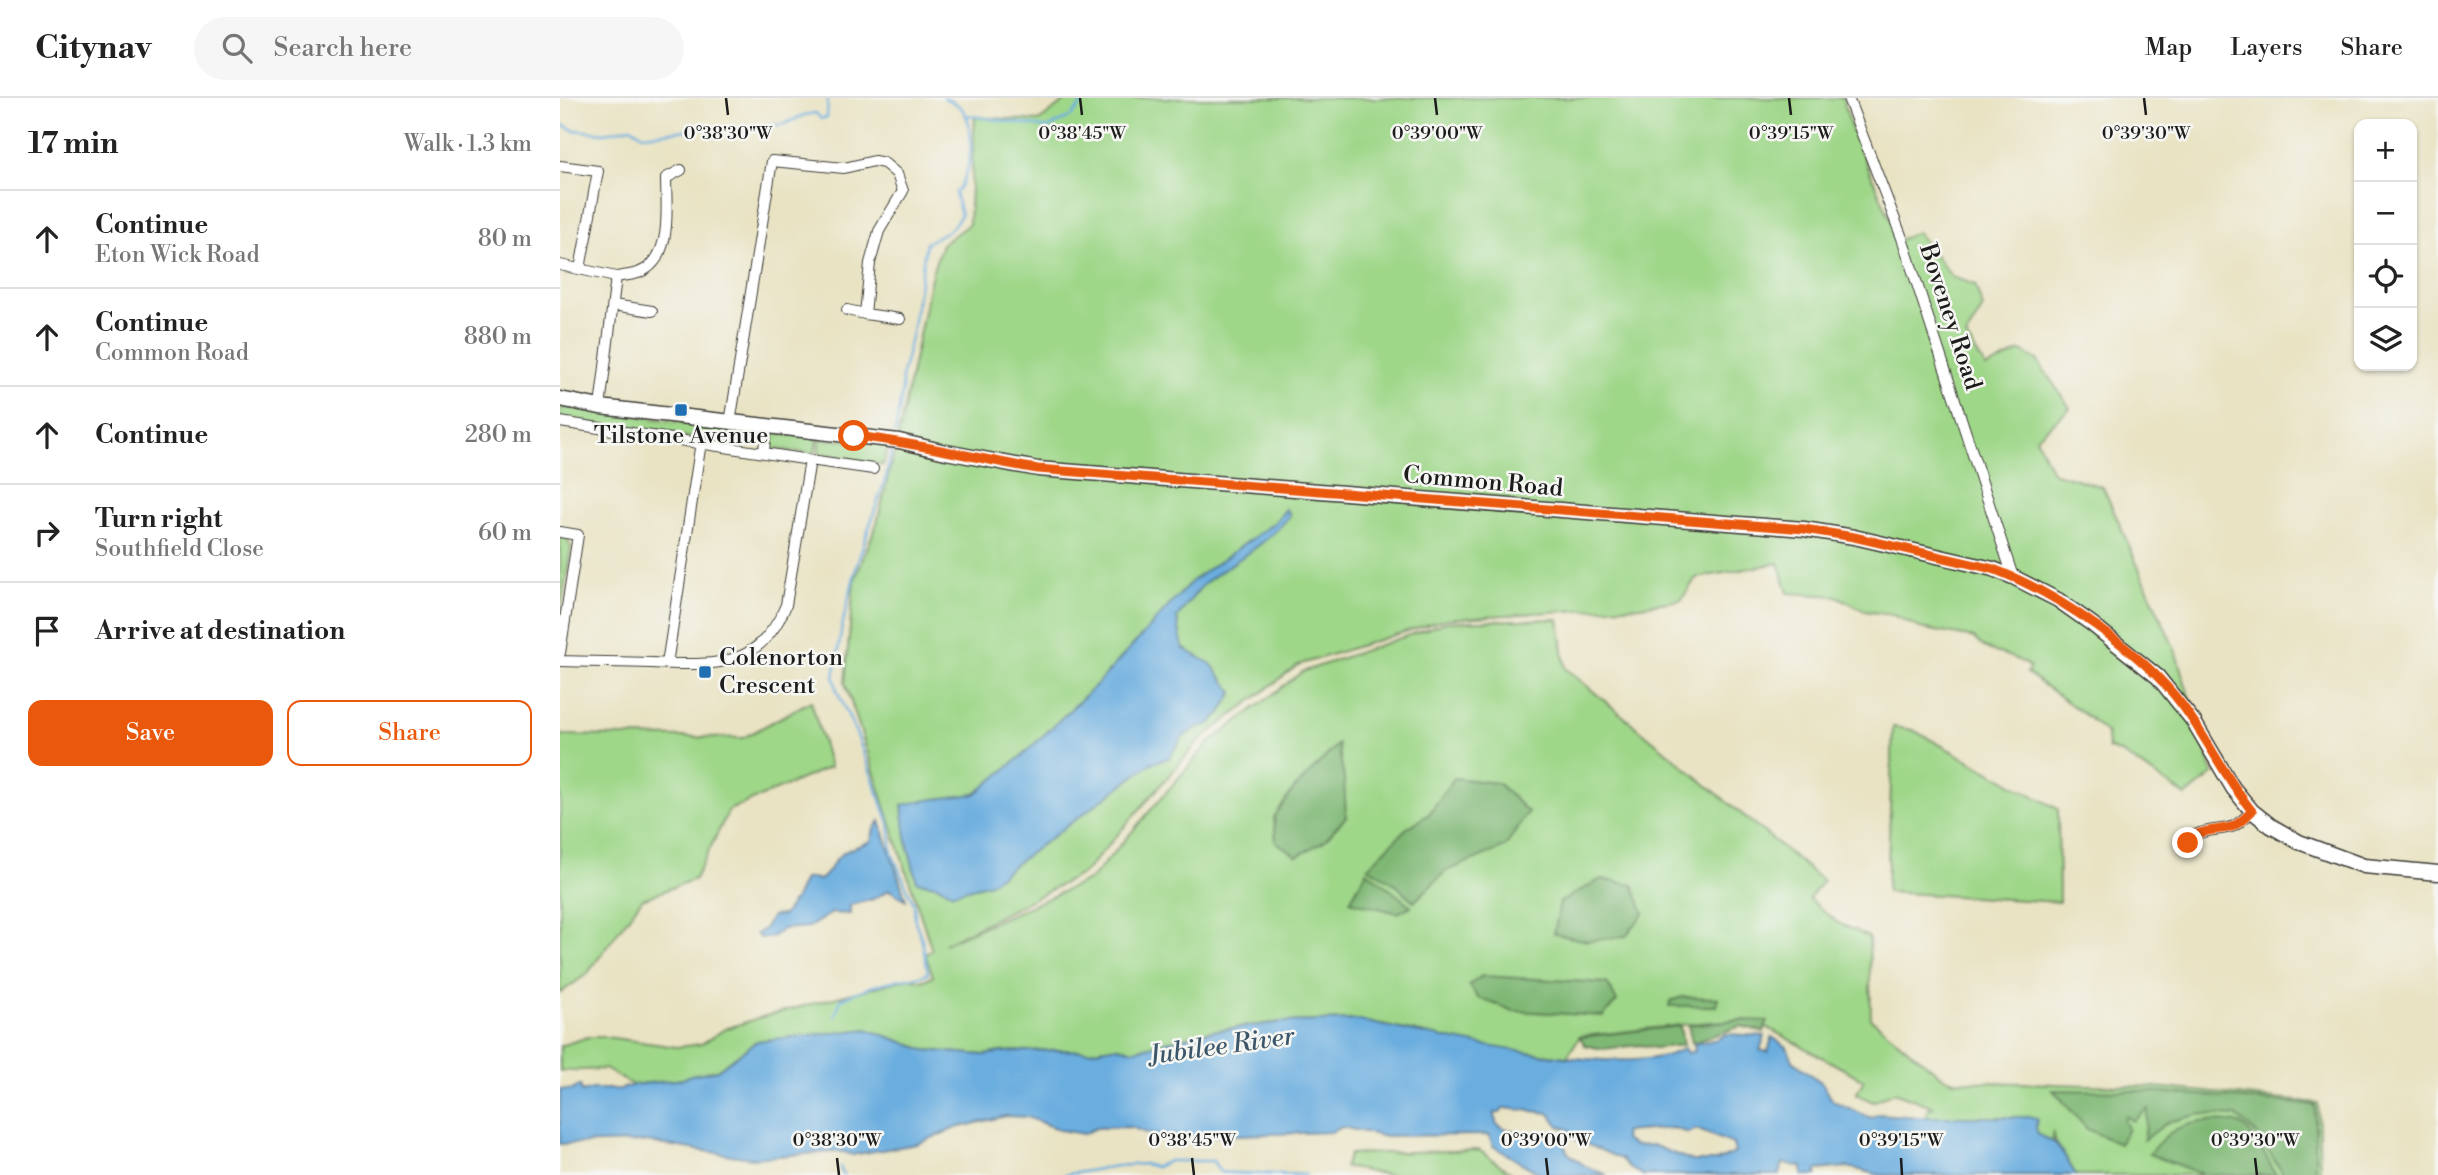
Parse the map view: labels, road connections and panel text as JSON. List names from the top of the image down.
{
  "streets": {
    "main road": ["Common Road"],
    "street": ["Boveney Road"]
  },
  "crossings": [
    ["Boveney Road", "Common Road"]
  ],
  "water": ["Jubilee River"],
  "places": {
    "transit": ["Tilstone Avenue", "Colenorton Crescent"]
  },
  "page": {
    "header": "Citynav",
    "search": "Search here",
    "nav": ["Map", "Layers", "Share"],
    "heading": ["17 min", "Walk · 1.3 km"],
    "map_buttons": ["+", "−"],
    "list": [
      ["Continue", "Eton Wick Road", "80 m"],
      ["Continue", "Common Road", "880 m"],
      ["Continue", "280 m"],
      ["Turn right", "Southfield Close", "60 m"],
      "Arrive at destination"
    ],
    "buttons": ["Save", "Share"]
  },
  "coordinates": [
    "0°38'30\"W",
    "0°38'45\"W",
    "0°39'00\"W",
    "0°39'15\"W",
    "0°39'30\"W"
  ]
}
